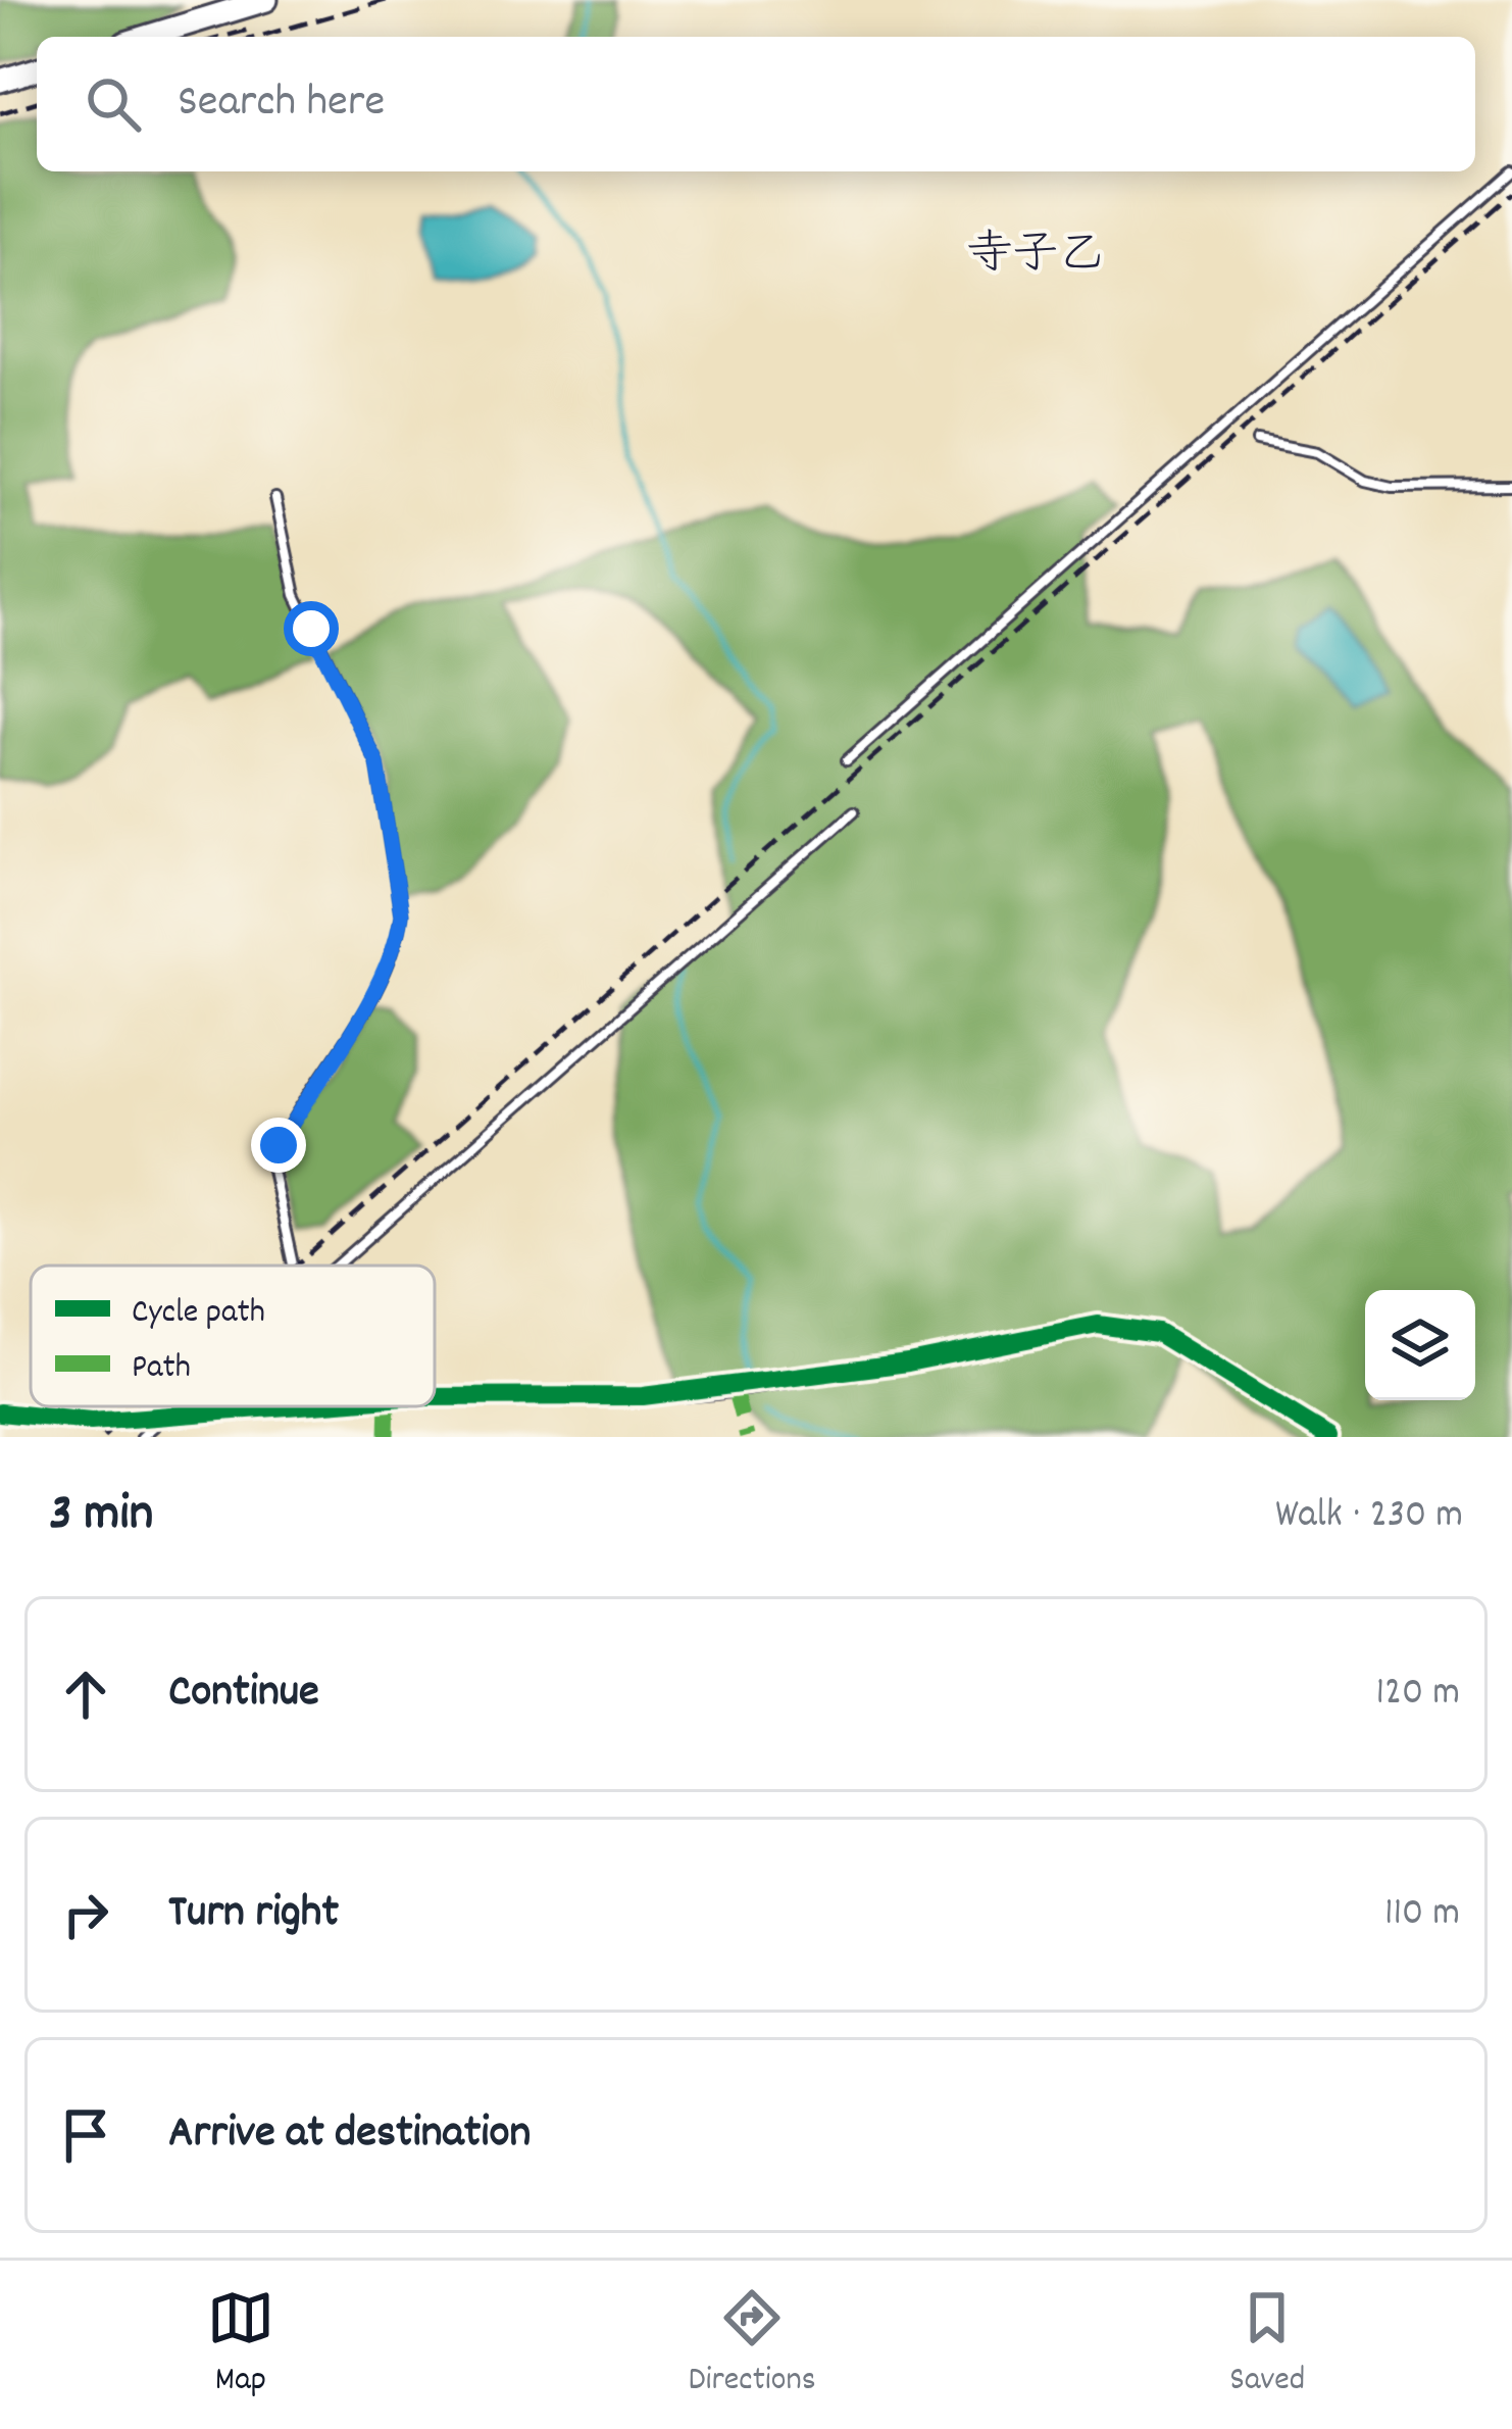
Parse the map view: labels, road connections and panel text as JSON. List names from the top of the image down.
{
  "districts": ["寺子乙"],
  "legend": ["Cycle path", "Path"],
  "page": {
    "search": "Search here",
    "heading": ["3 min", "Walk · 230 m"],
    "list": [
      ["Continue", "120 m"],
      ["Turn right", "110 m"],
      "Arrive at destination"
    ],
    "nav": ["Map", "Directions", "Saved"]
  }
}
